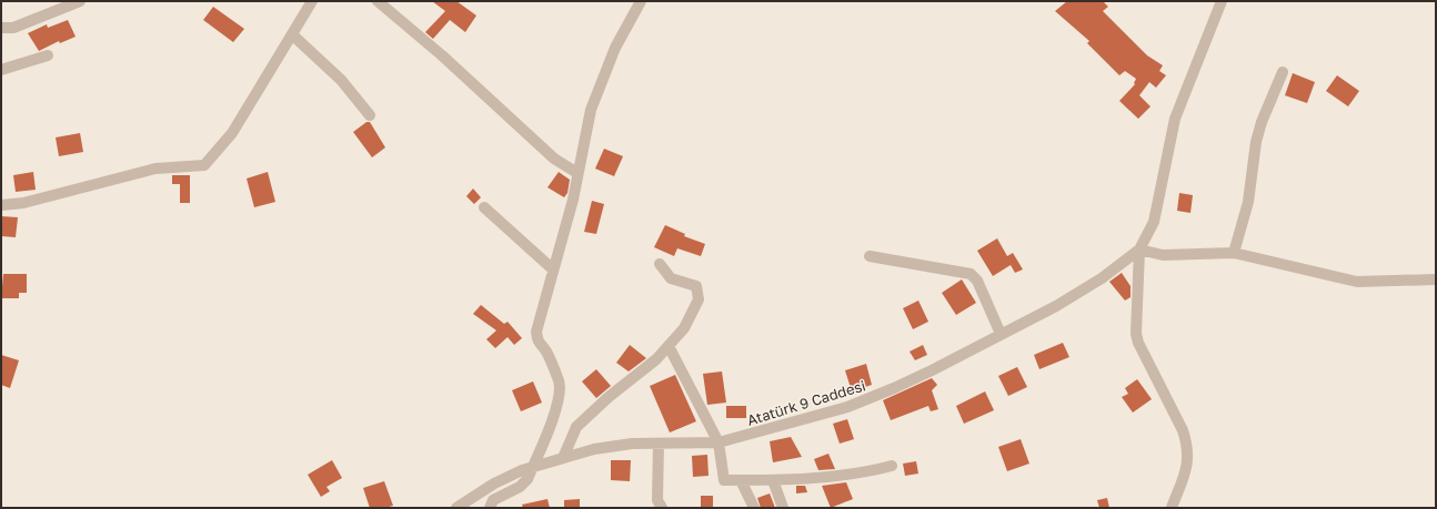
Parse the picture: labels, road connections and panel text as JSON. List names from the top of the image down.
{
  "streets": {
    "street": ["Atatürk 9 Caddesi"]
  }
}
